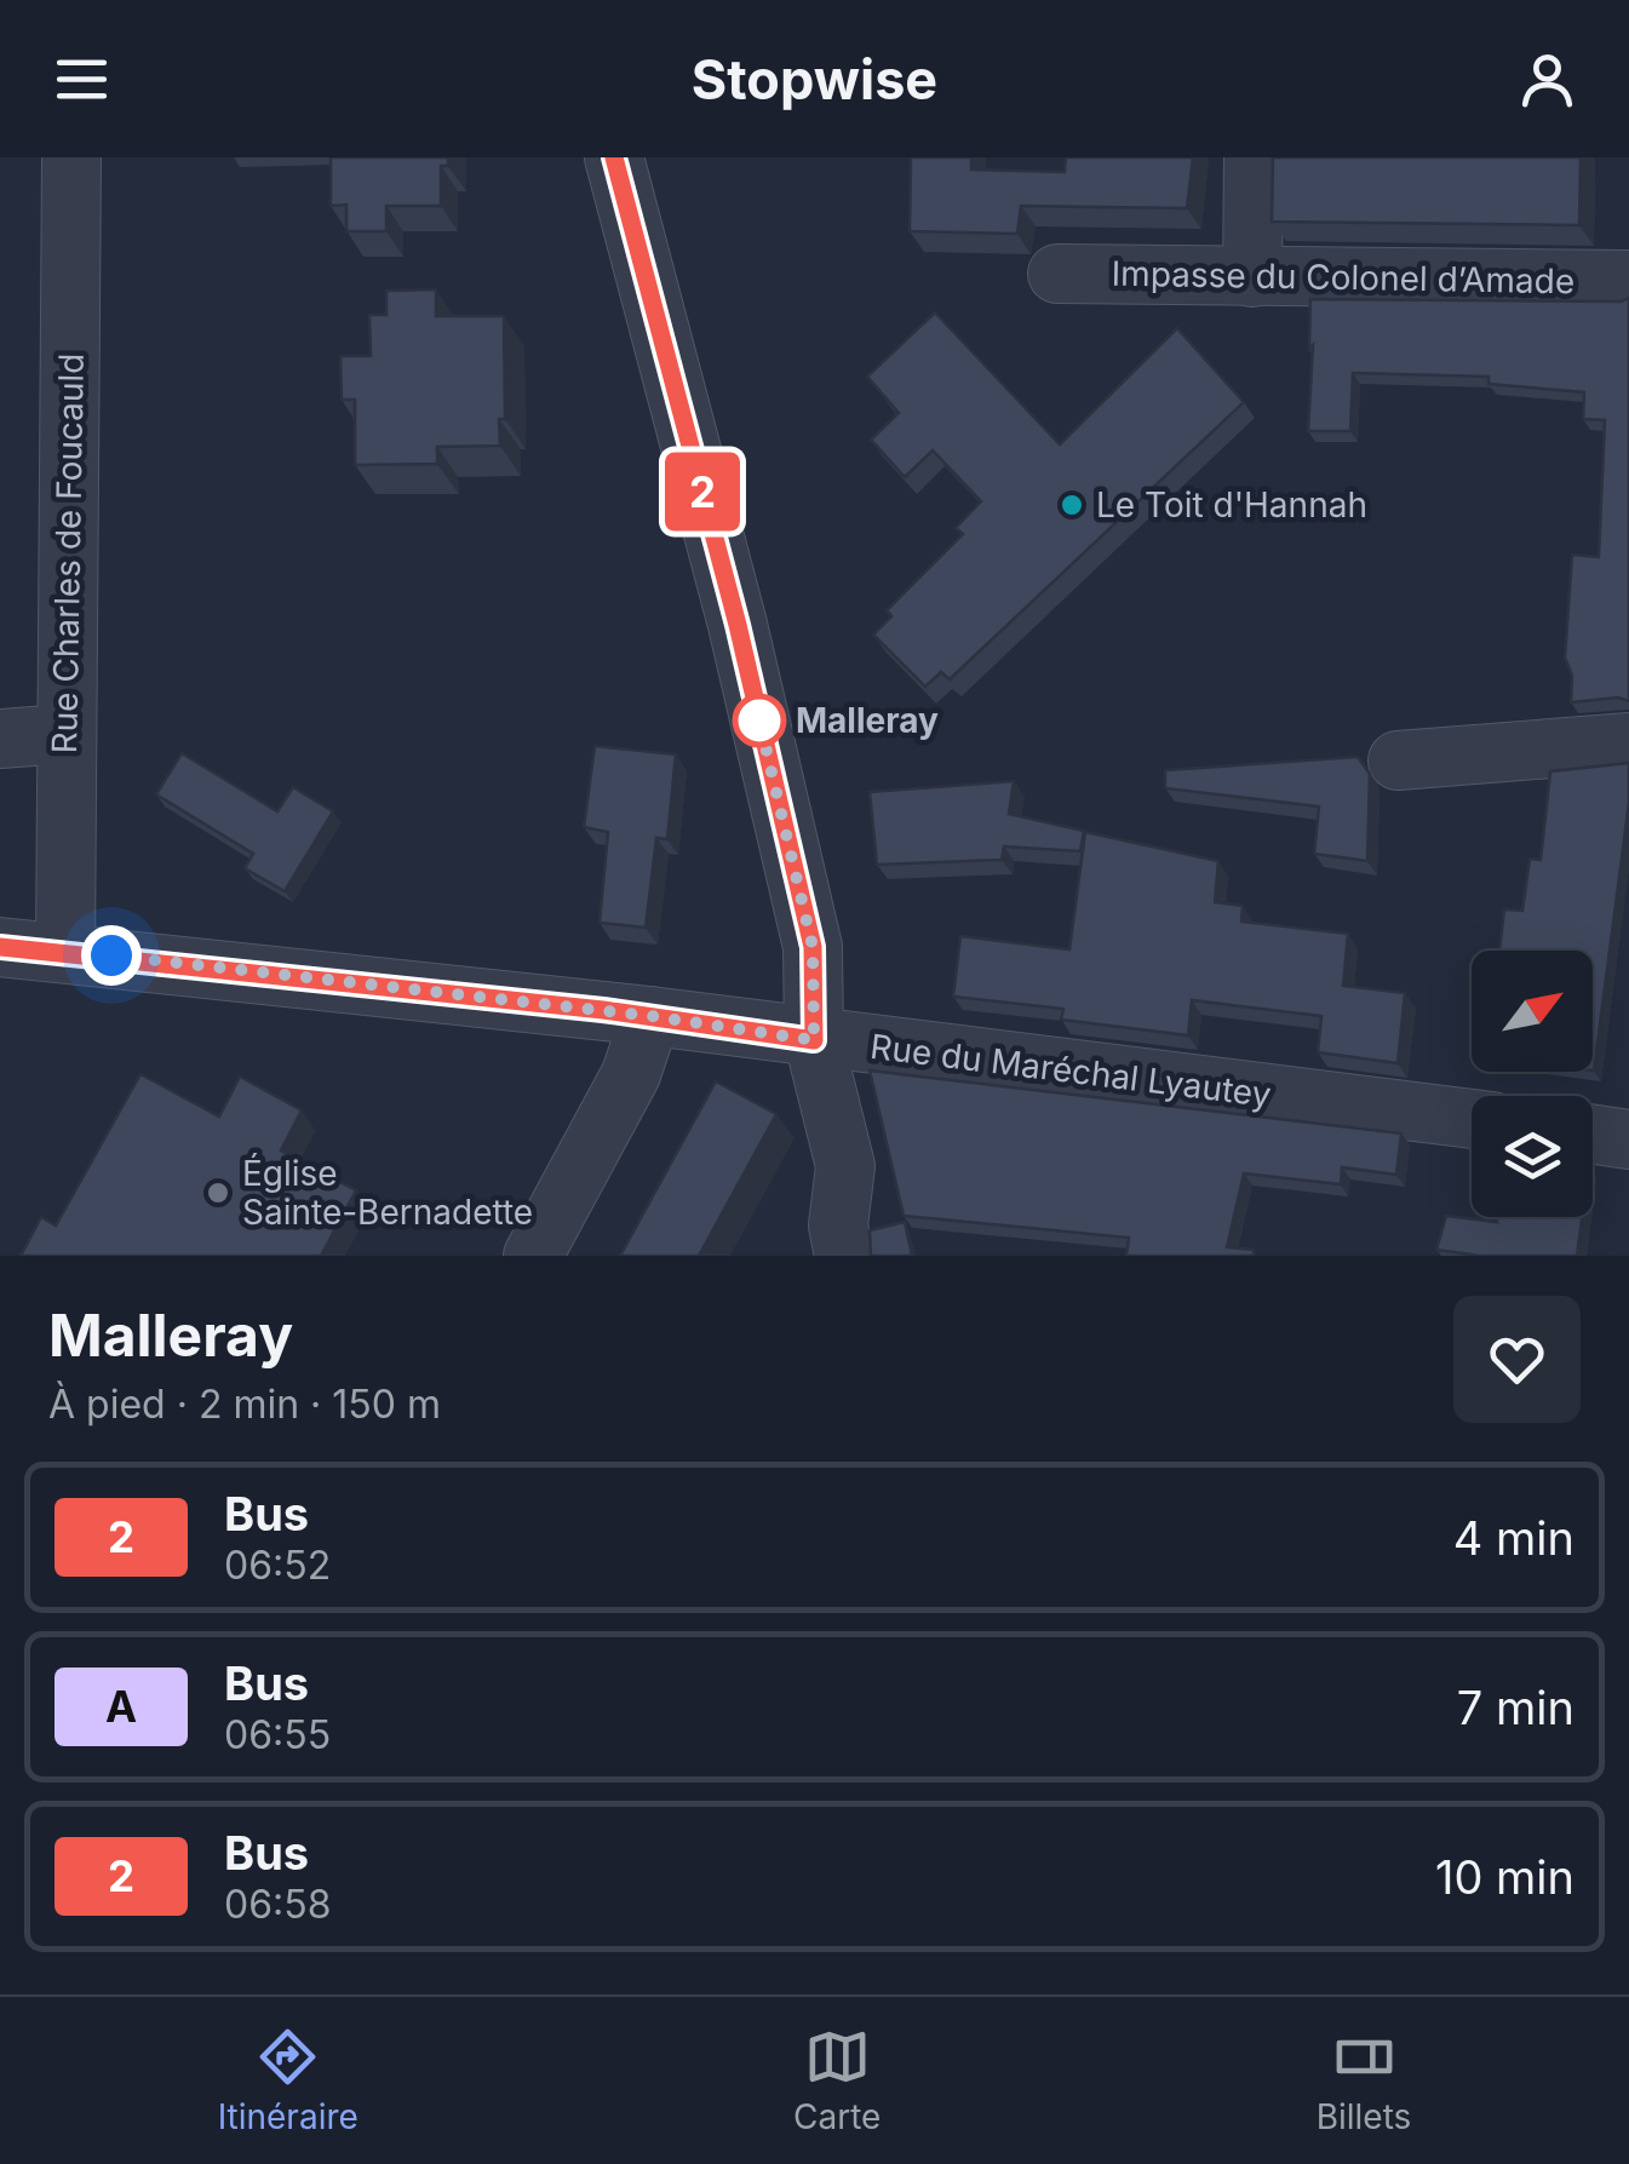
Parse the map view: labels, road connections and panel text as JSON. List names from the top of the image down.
{
  "streets": {
    "street": ["Impasse du Colonel d’Amade", "Rue Charles de Foucauld", "Rue du Maréchal Lyautey"]
  },
  "crossings": [
    ["Rue Charles de Foucauld", "Rue du Maréchal Lyautey"]
  ],
  "places": ["Le Toit d'Hannah", "Malleray", "Église Sainte-Bernadette"],
  "lines": ["bus line 2"],
  "north": "top right",
  "page": {
    "header": "Stopwise",
    "on_map": "2",
    "heading": ["Malleray", "À pied · 2 min · 150 m"],
    "list": [
      {
        "mark": "2",
        "name": "Bus",
        "note": "06:52",
        "value": "4 min"
      },
      {
        "mark": "A",
        "name": "Bus",
        "note": "06:55",
        "value": "7 min"
      },
      {
        "mark": "2",
        "name": "Bus",
        "note": "06:58",
        "value": "10 min"
      }
    ],
    "tabs": ["Itinéraire", "Carte", "Billets"]
  }
}
